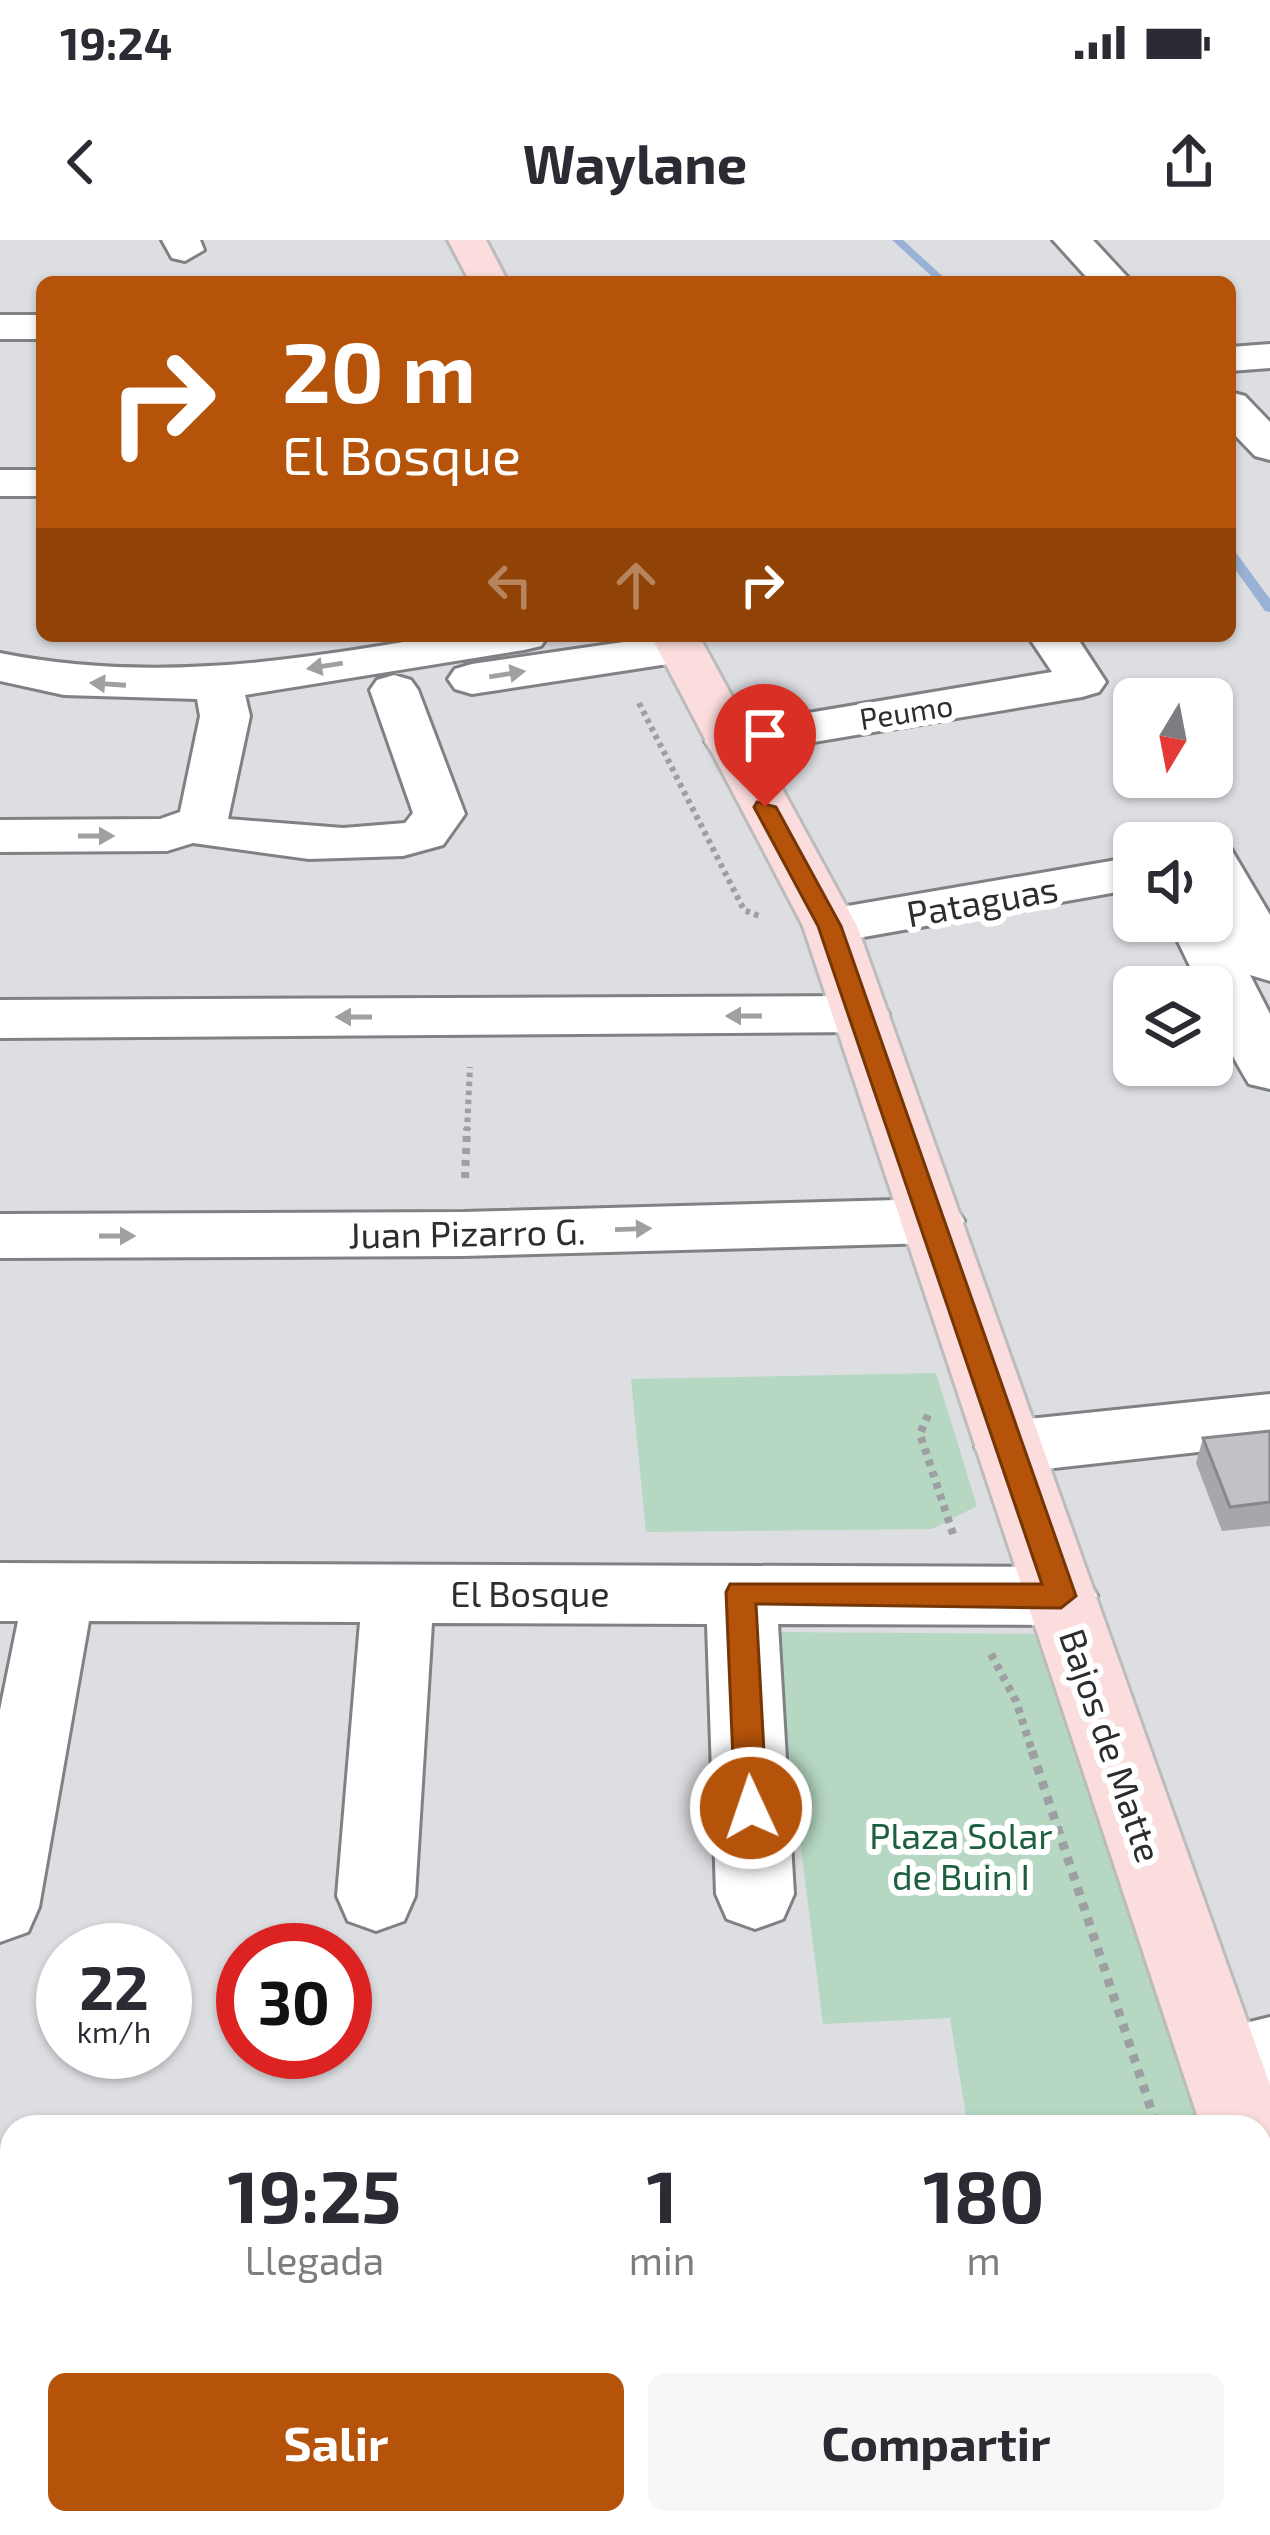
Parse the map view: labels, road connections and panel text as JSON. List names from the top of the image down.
{
  "streets": {
    "main road": ["Bajos de Matte"],
    "street": [
      "Peumo",
      "Pataguas",
      "Juan Pizarro G.",
      "El Bosque"
    ]
  },
  "crossings": [
    ["Peumo", "Bajos de Matte"],
    ["Pataguas", "Bajos de Matte"],
    ["Juan Pizarro G.", "Bajos de Matte"],
    ["El Bosque", "Bajos de Matte"]
  ],
  "parks": ["Plaza Solar de Buin I"],
  "north": "bottom",
  "page": {
    "status": "19:24",
    "header": "Waylane",
    "turn": ["20 m", "El Bosque"],
    "speed": "22 km/h",
    "limit": "30",
    "eta": [
      "19:25",
      "Llegada",
      "1",
      "min",
      "180",
      "m"
    ],
    "buttons": ["Salir", "Compartir"]
  }
}
